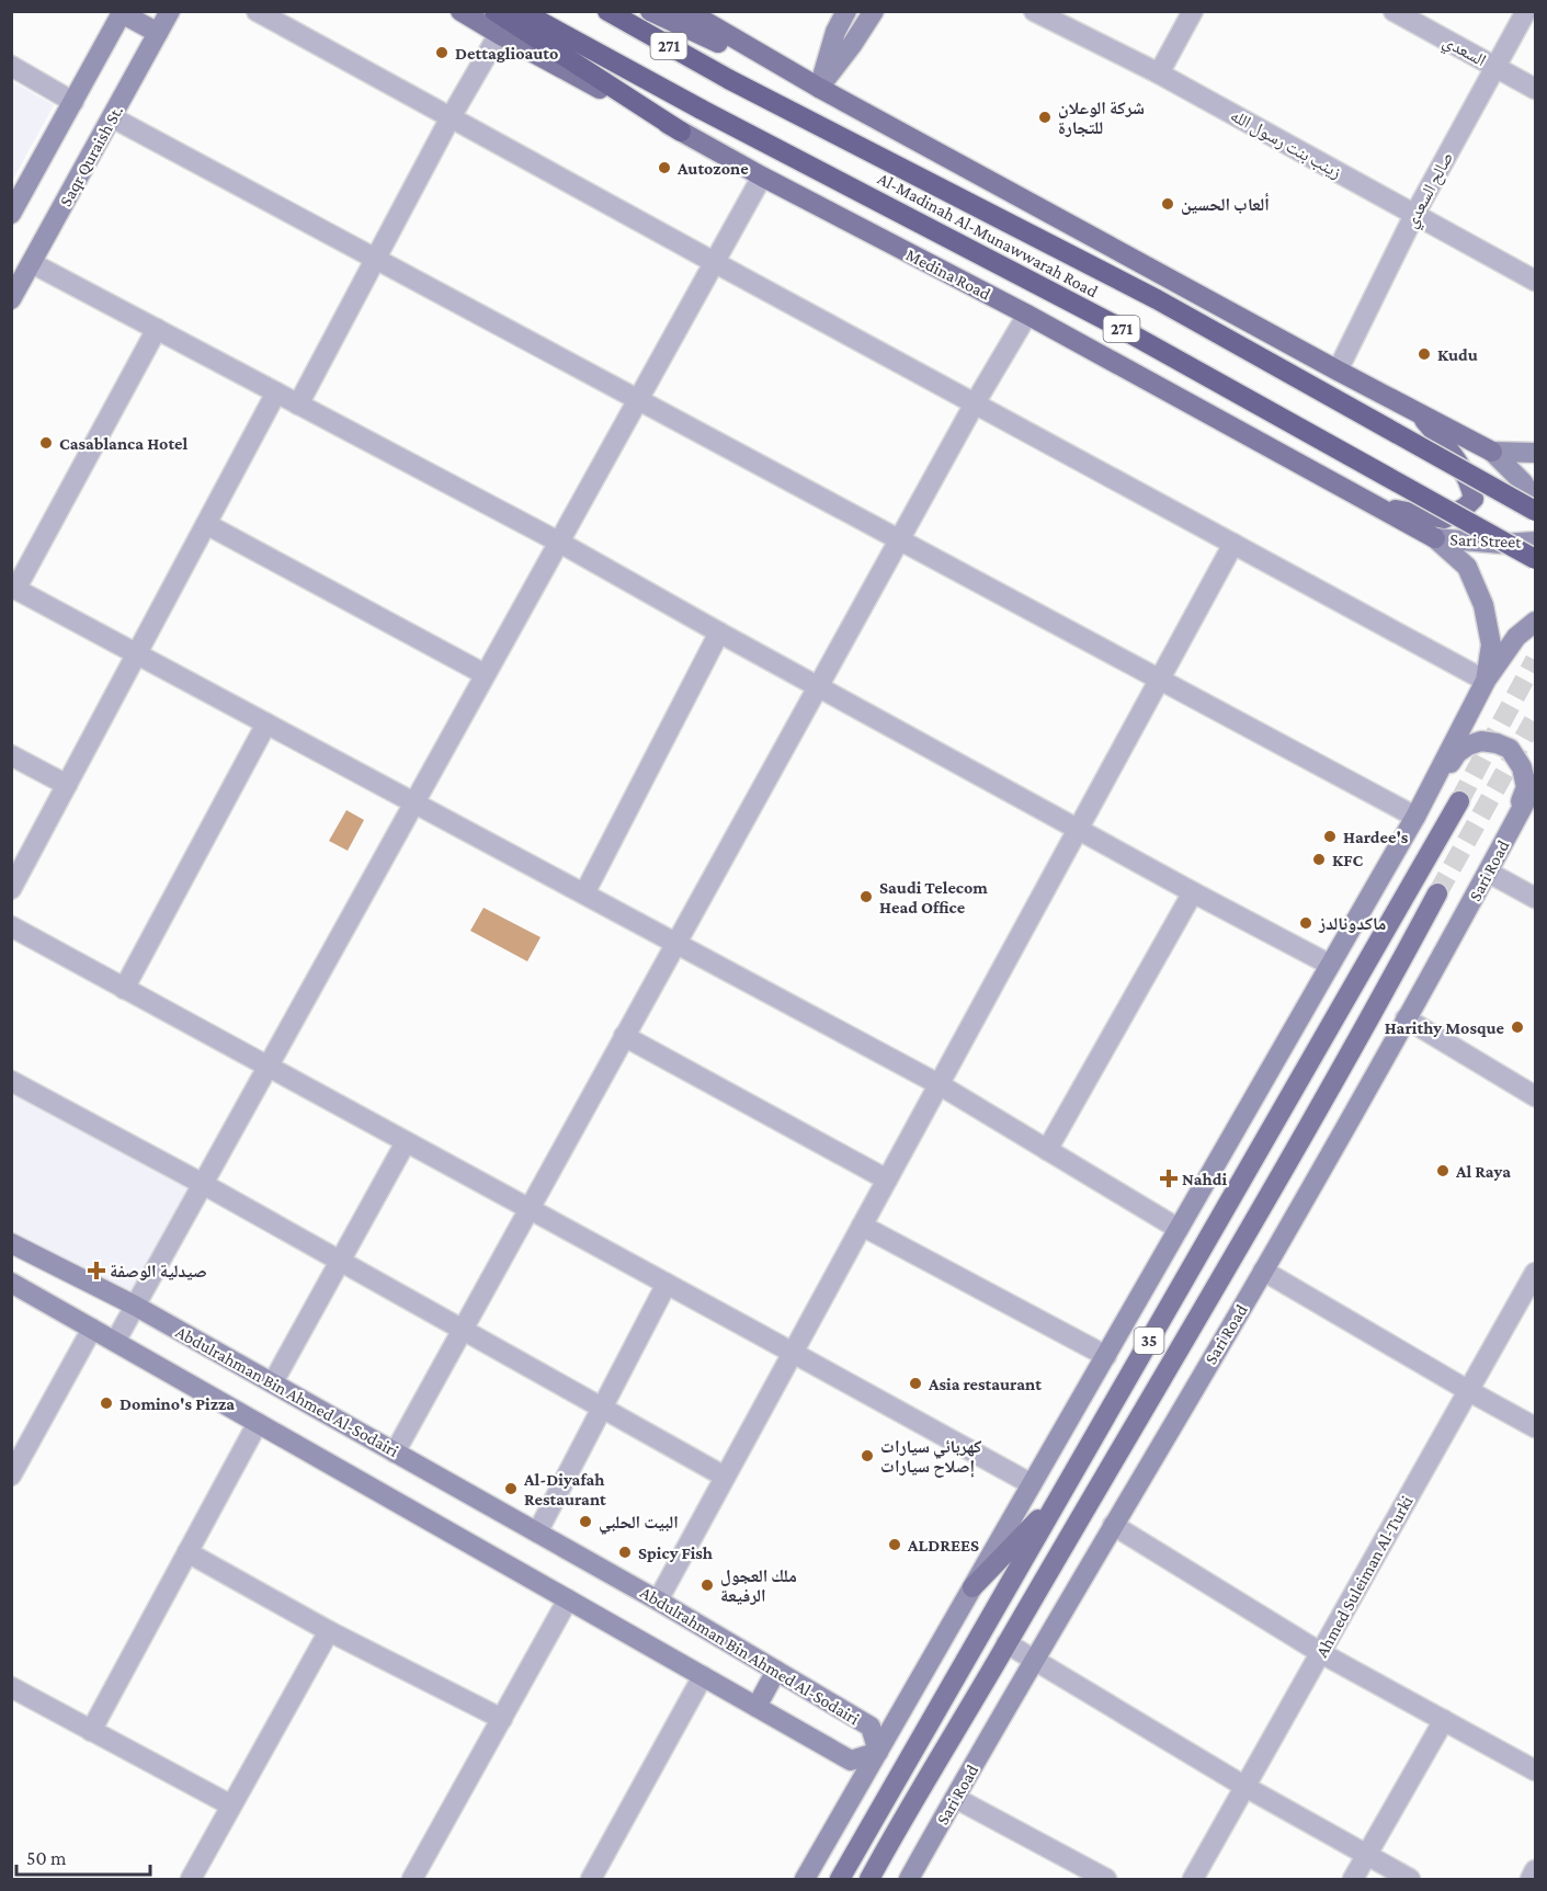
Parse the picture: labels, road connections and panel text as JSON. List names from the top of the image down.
{
  "streets": {
    "highway": ["271", "Al-Madinah Al-Munawwarah Road"],
    "main road": [
      "Saqr Quraish St.",
      "Medina Road",
      "Sari Street",
      "Sari Road",
      "35",
      "Abdulrahman Bin Ahmed Al-Sodairi"
    ],
    "street": [
      "السعدي",
      "زينب بنت رسول الله",
      "صالح السعدي",
      "Ahmed Suleiman Al-Turki"
    ]
  },
  "crossings": [
    ["السعدي", "صالح السعدي"],
    ["زينب بنت رسول الله", "صالح السعدي"],
    ["Medina Road", "Sari Street"]
  ],
  "places": {
    "other": [
      "Dettaglioauto",
      "شركة الوعلان للتجارة",
      "Autozone",
      "ألعاب الحسين",
      "Kudu",
      "Casablanca Hotel",
      "Hardee's",
      "KFC",
      "Saudi Telecom Head Office",
      "ماكدونالدز",
      "Harithy Mosque",
      "Al Raya",
      "Asia restaurant",
      "Domino's Pizza",
      "كهربائي سيارات إصلاح سيارات",
      "Al-Diyafah Restaurant",
      "البيت الحلبي",
      "ALDREES",
      "Spicy Fish",
      "ملك العجول الرفيعة"
    ],
    "health": ["Nahdi", "صيدلية الوصفة"]
  },
  "scale_bar": "50 m"
}
